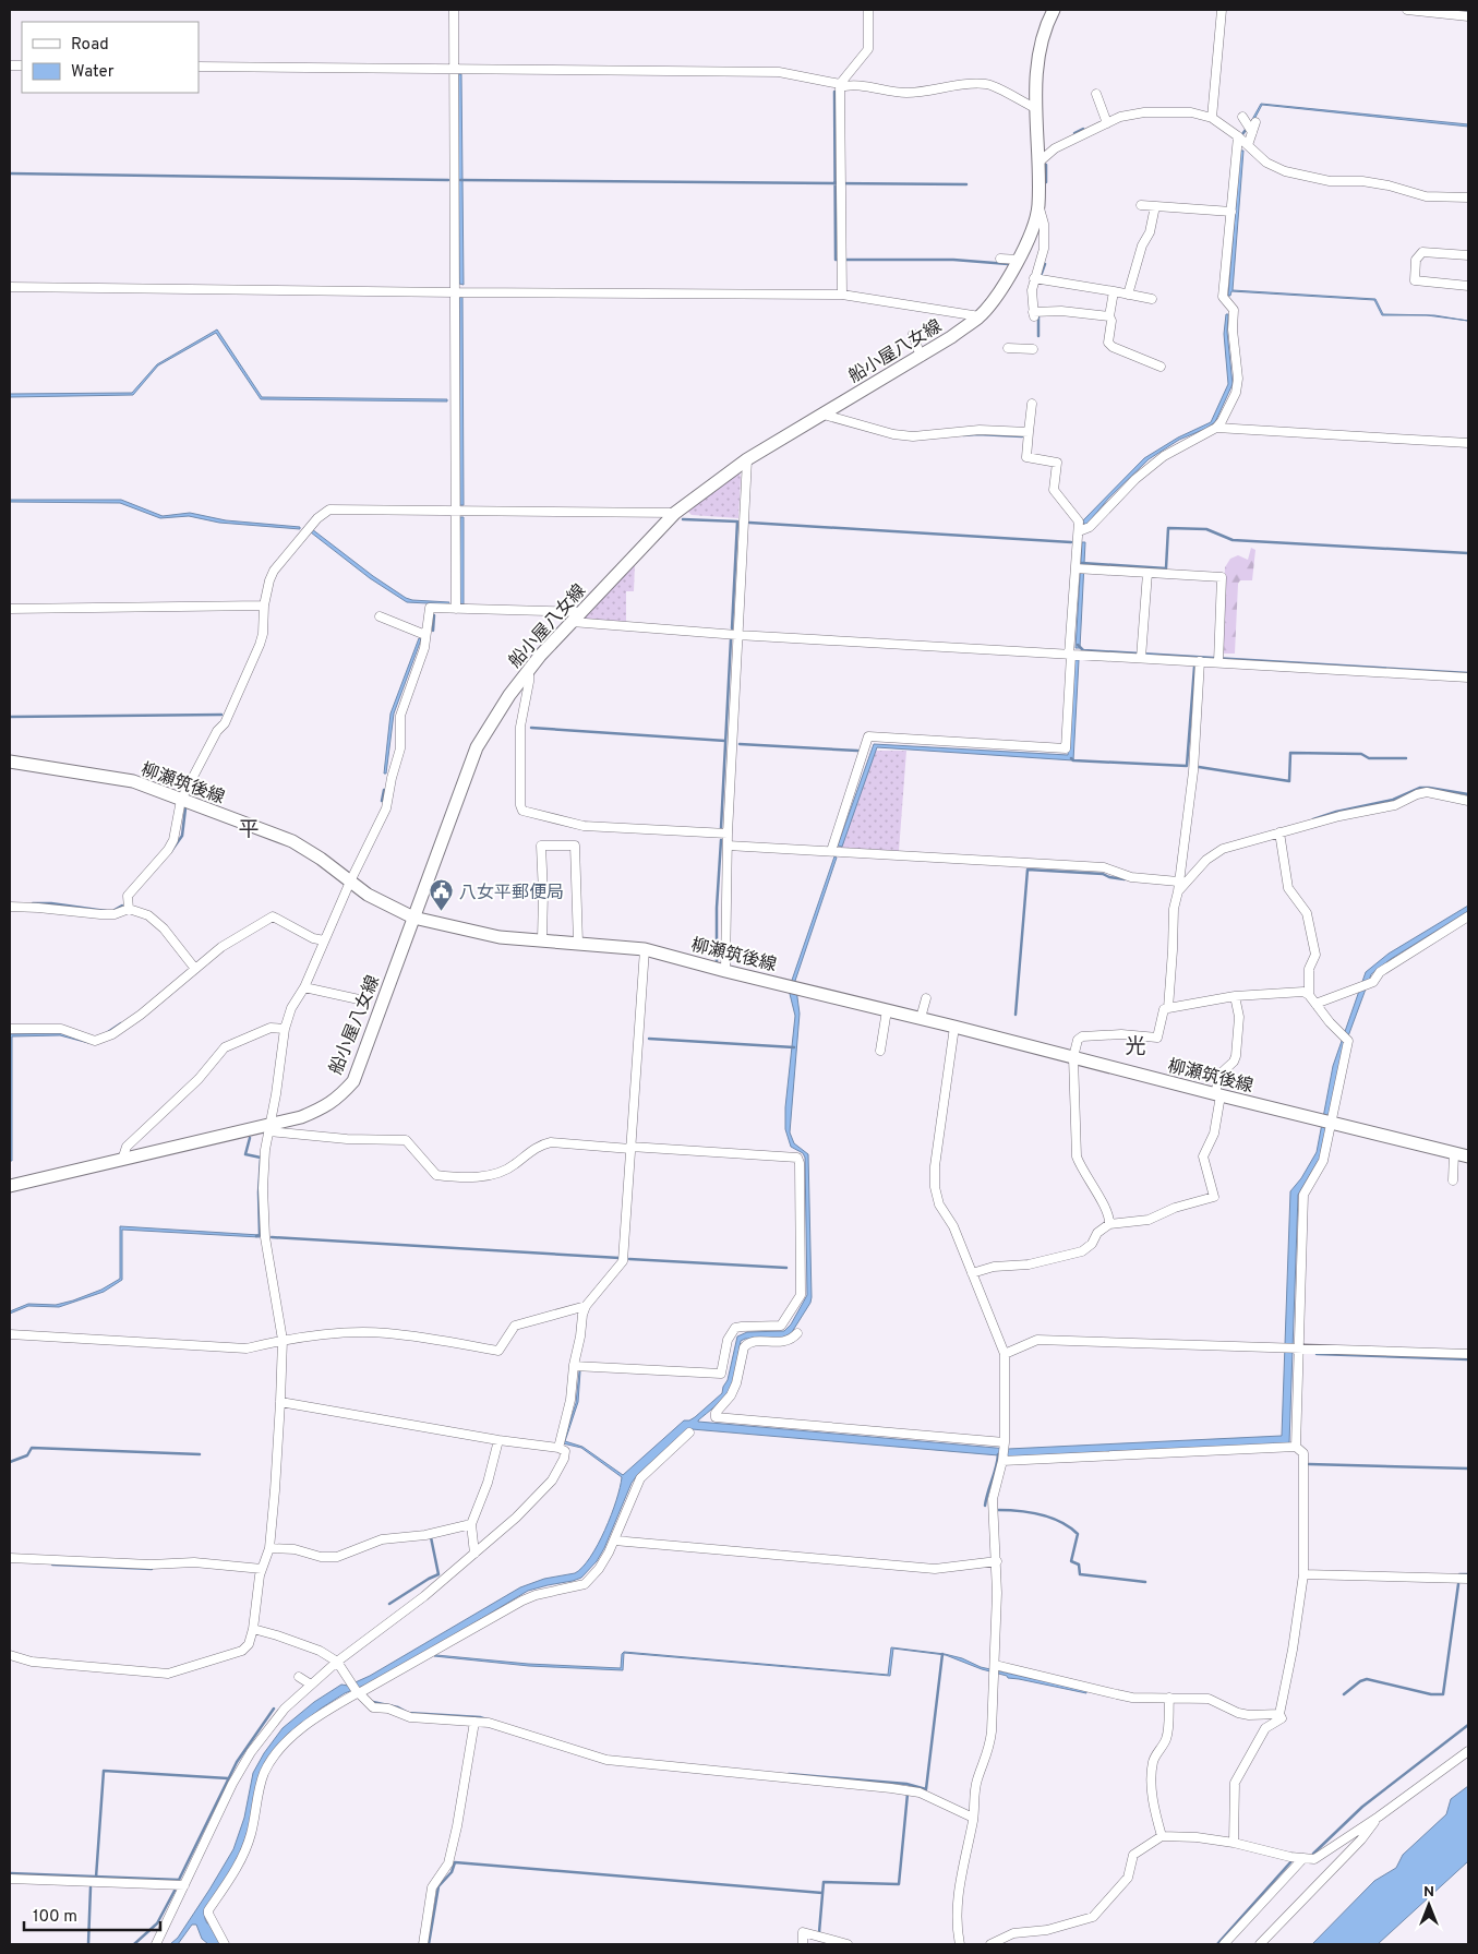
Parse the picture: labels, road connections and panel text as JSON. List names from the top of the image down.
{
  "streets": {
    "main road": ["船小屋八女線", "柳瀬筑後線"]
  },
  "crossings": [
    ["船小屋八女線", "柳瀬筑後線"]
  ],
  "districts": ["平", "光"],
  "places": {
    "public building": ["八女平郵便局"]
  },
  "legend": ["Road", "Water"],
  "scale_bar": "100 m",
  "north": "top"
}
